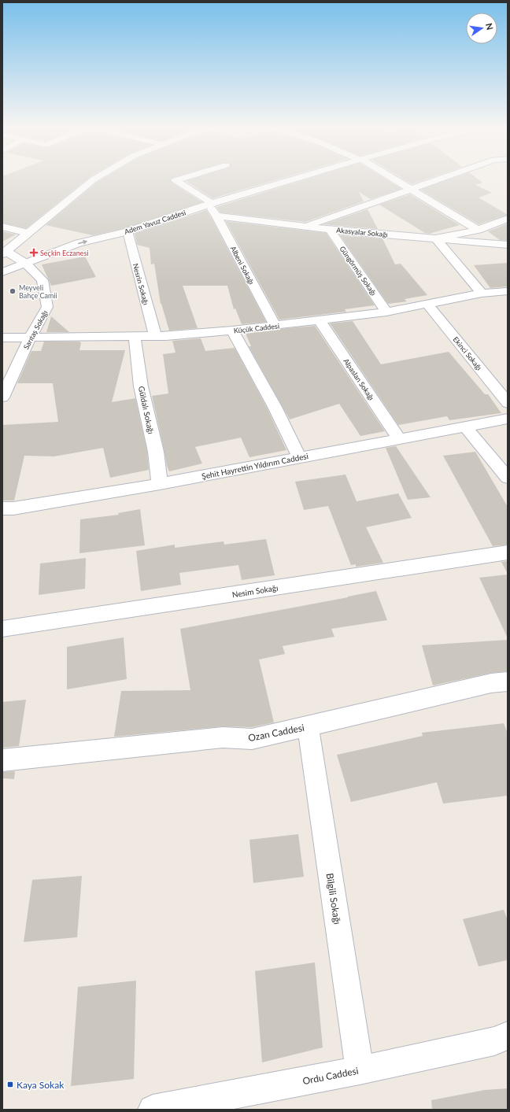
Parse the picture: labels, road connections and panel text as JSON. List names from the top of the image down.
{
  "streets": {
    "street": [
      "Adem Yavuz Caddesi",
      "Akasyalar Sokağı",
      "Albeni Sokağı",
      "Güngörmüş Sokağı",
      "Nesrin Sokağı",
      "Küçük Caddesi",
      "Sarıtaş Sokağı",
      "Ekinci Sokağı",
      "Alpaslan Sokağı",
      "Güldalı Sokağı",
      "Şehit Hayrettin Yıldırım Caddesi",
      "Nesim Sokağı",
      "Ozan Caddesi",
      "Bilgili Sokağı",
      "Ordu Caddesi"
    ]
  },
  "crossings": [
    ["Adem Yavuz Caddesi", "Albeni Sokağı"],
    ["Adem Yavuz Caddesi", "Nesrin Sokağı"],
    ["Adem Yavuz Caddesi", "Sarıtaş Sokağı"],
    ["Akasyalar Sokağı", "Albeni Sokağı"],
    ["Akasyalar Sokağı", "Güngörmüş Sokağı"],
    ["Albeni Sokağı", "Küçük Caddesi"],
    ["Güngörmüş Sokağı", "Küçük Caddesi"],
    ["Nesrin Sokağı", "Küçük Caddesi"],
    ["Küçük Caddesi", "Sarıtaş Sokağı"],
    ["Küçük Caddesi", "Ekinci Sokağı"],
    ["Küçük Caddesi", "Alpaslan Sokağı"],
    ["Küçük Caddesi", "Güldalı Sokağı"],
    ["Alpaslan Sokağı", "Şehit Hayrettin Yıldırım Caddesi"],
    ["Güldalı Sokağı", "Şehit Hayrettin Yıldırım Caddesi"],
    ["Ozan Caddesi", "Bilgili Sokağı"],
    ["Bilgili Sokağı", "Ordu Caddesi"]
  ],
  "places": {
    "health": ["Seçkin Eczanesi"],
    "other": ["Meyveli Bahçe Camii"],
    "transit": ["Kaya Sokak"]
  },
  "north": "right"
}
